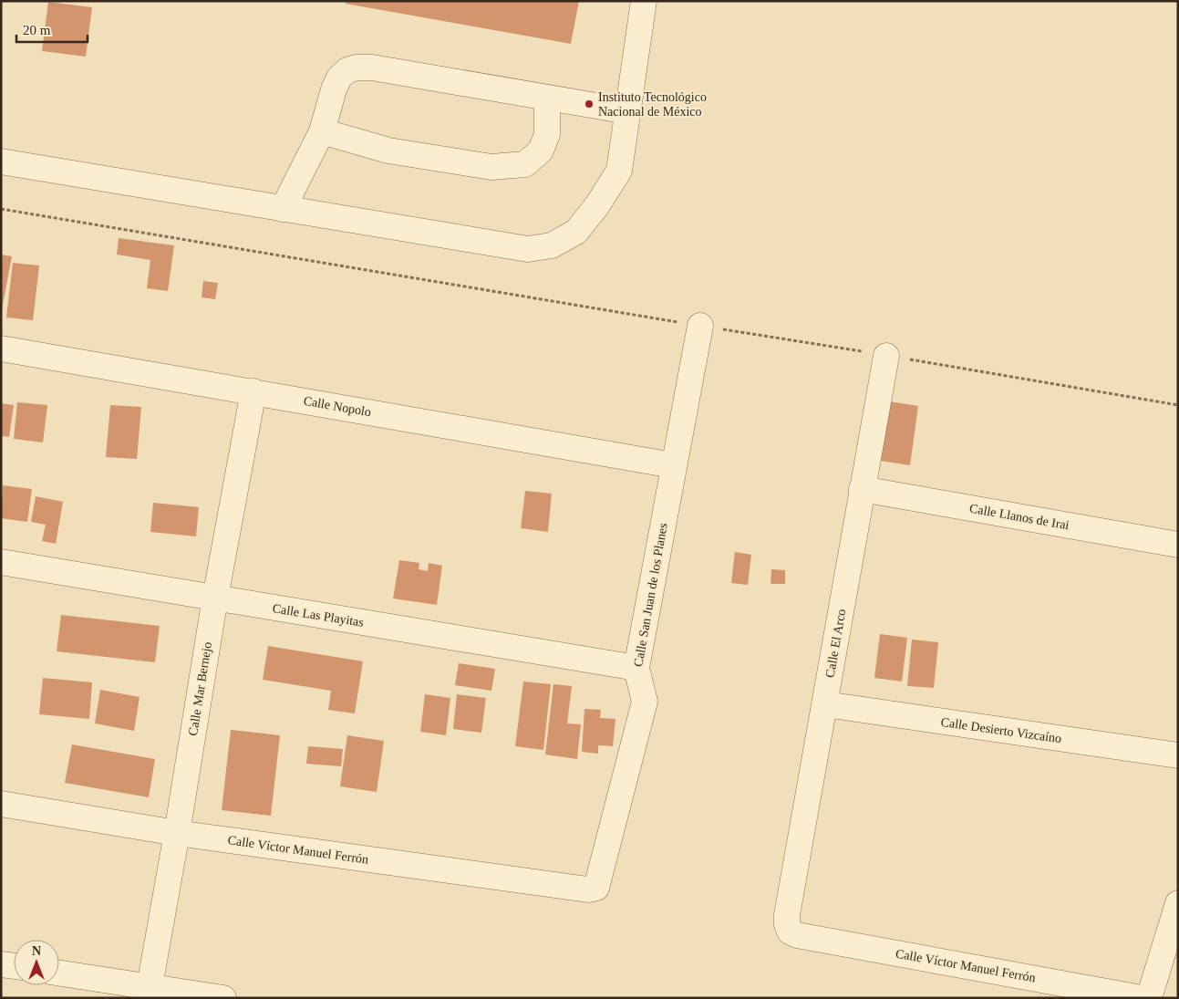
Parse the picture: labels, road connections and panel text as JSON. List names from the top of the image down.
{
  "streets": {
    "street": [
      "Calle Nopolo",
      "Calle Llanos de Irai",
      "Calle San Juan de los Planes",
      "Calle Las Playitas",
      "Calle El Arco",
      "Calle Mar Bernejo",
      "Calle Desierto Vizcaíno",
      "Calle Víctor Manuel Ferrón"
    ]
  },
  "crossings": [
    ["Calle Nopolo", "Calle San Juan de los Planes"],
    ["Calle Nopolo", "Calle Mar Bernejo"],
    ["Calle Llanos de Irai", "Calle El Arco"],
    ["Calle San Juan de los Planes", "Calle Las Playitas"],
    ["Calle San Juan de los Planes", "Calle Víctor Manuel Ferrón"],
    ["Calle Las Playitas", "Calle Mar Bernejo"],
    ["Calle El Arco", "Calle Desierto Vizcaíno"],
    ["Calle El Arco", "Calle Víctor Manuel Ferrón"],
    ["Calle Mar Bernejo", "Calle Víctor Manuel Ferrón"]
  ],
  "places": ["Instituto Tecnológico Nacional de México"],
  "scale_bar": "20 m",
  "north": "top"
}
